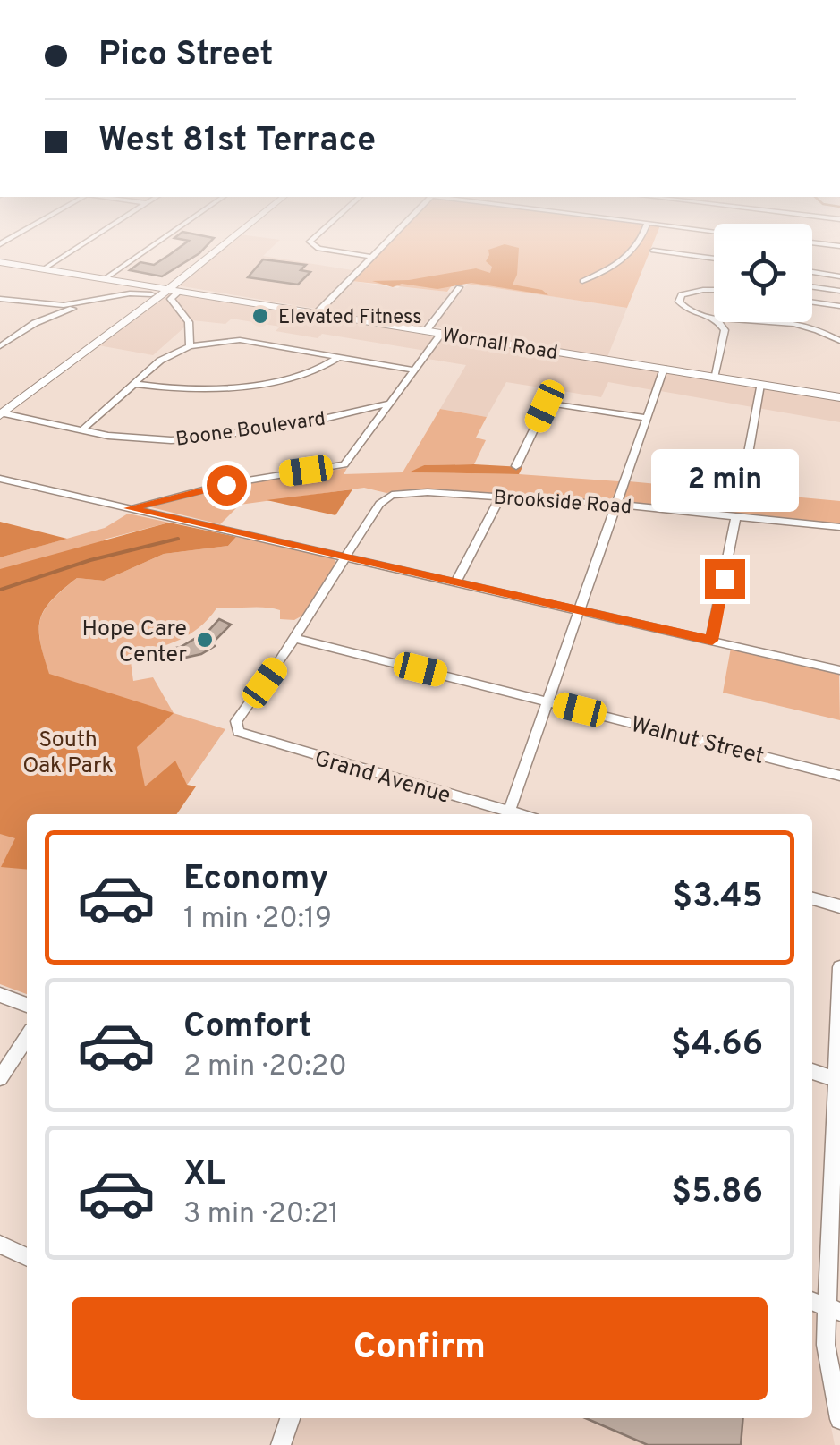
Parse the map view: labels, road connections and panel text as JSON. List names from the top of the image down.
{
  "streets": {
    "main road": ["Wornall Road"],
    "street": [
      "Boone Boulevard",
      "Brookside Road",
      "Walnut Street",
      "Grand Avenue"
    ]
  },
  "crossings": [
    ["Walnut Street", "Grand Avenue"]
  ],
  "parks": ["South Oak Park"],
  "places": ["Elevated Fitness", "Hope Care Center"],
  "page": {
    "banner": ["Pico Street", "West 81st Terrace"],
    "bubble": "2 min",
    "list": [
      {
        "name": "Economy",
        "note": "1 min · 20:19",
        "value": "$3.45"
      },
      {
        "name": "Comfort",
        "note": "2 min · 20:20",
        "value": "$4.66"
      },
      {
        "name": "XL",
        "note": "3 min · 20:21",
        "value": "$5.86"
      }
    ],
    "buttons": "Confirm"
  }
}
